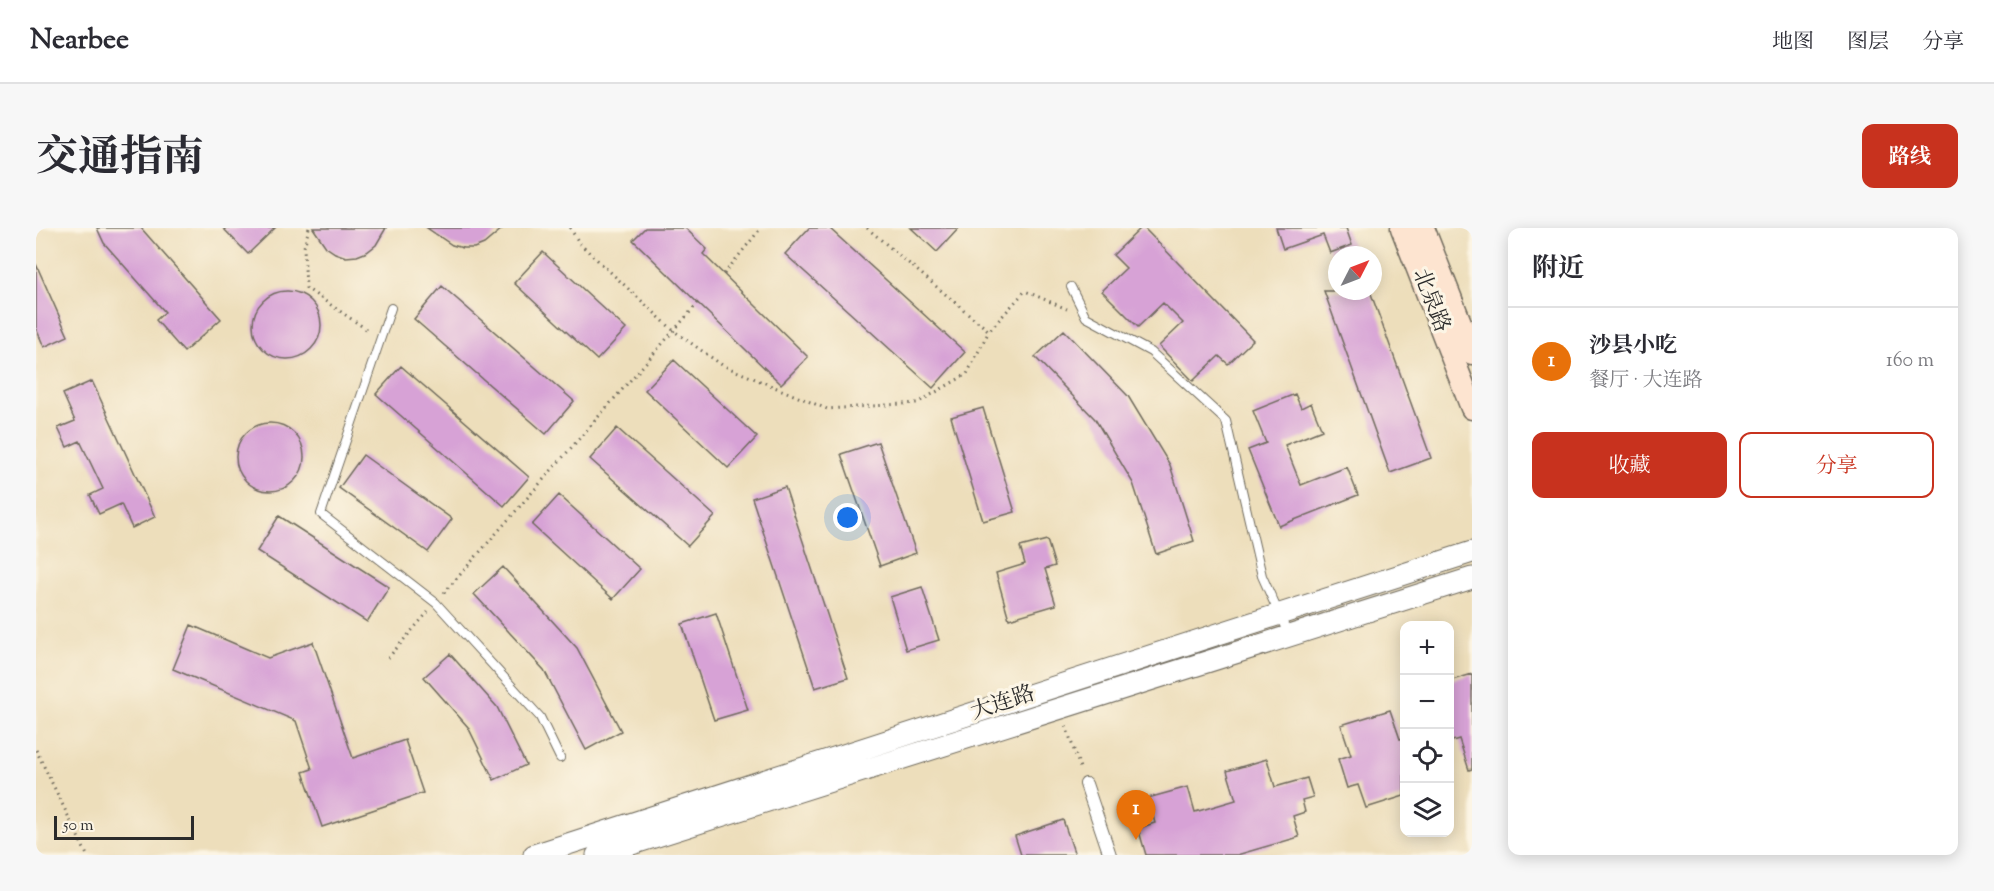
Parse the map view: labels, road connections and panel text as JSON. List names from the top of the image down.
{
  "streets": {
    "main road": ["北泉路"],
    "street": ["大连路"]
  },
  "scale_bar": "50 m",
  "north": "top right",
  "page": {
    "header": "Nearbee",
    "nav": ["地图", "图层", "分享"],
    "title": "交通指南",
    "buttons": [
      "路线",
      ["收藏", "分享"]
    ],
    "heading": "附近",
    "list": [
      {
        "mark": "1",
        "name": "沙县小吃",
        "note": "餐厅 · 大连路",
        "value": "160 m"
      }
    ],
    "map_buttons": ["+", "−"],
    "pins": "1",
    "scale": "50 m"
  }
}
